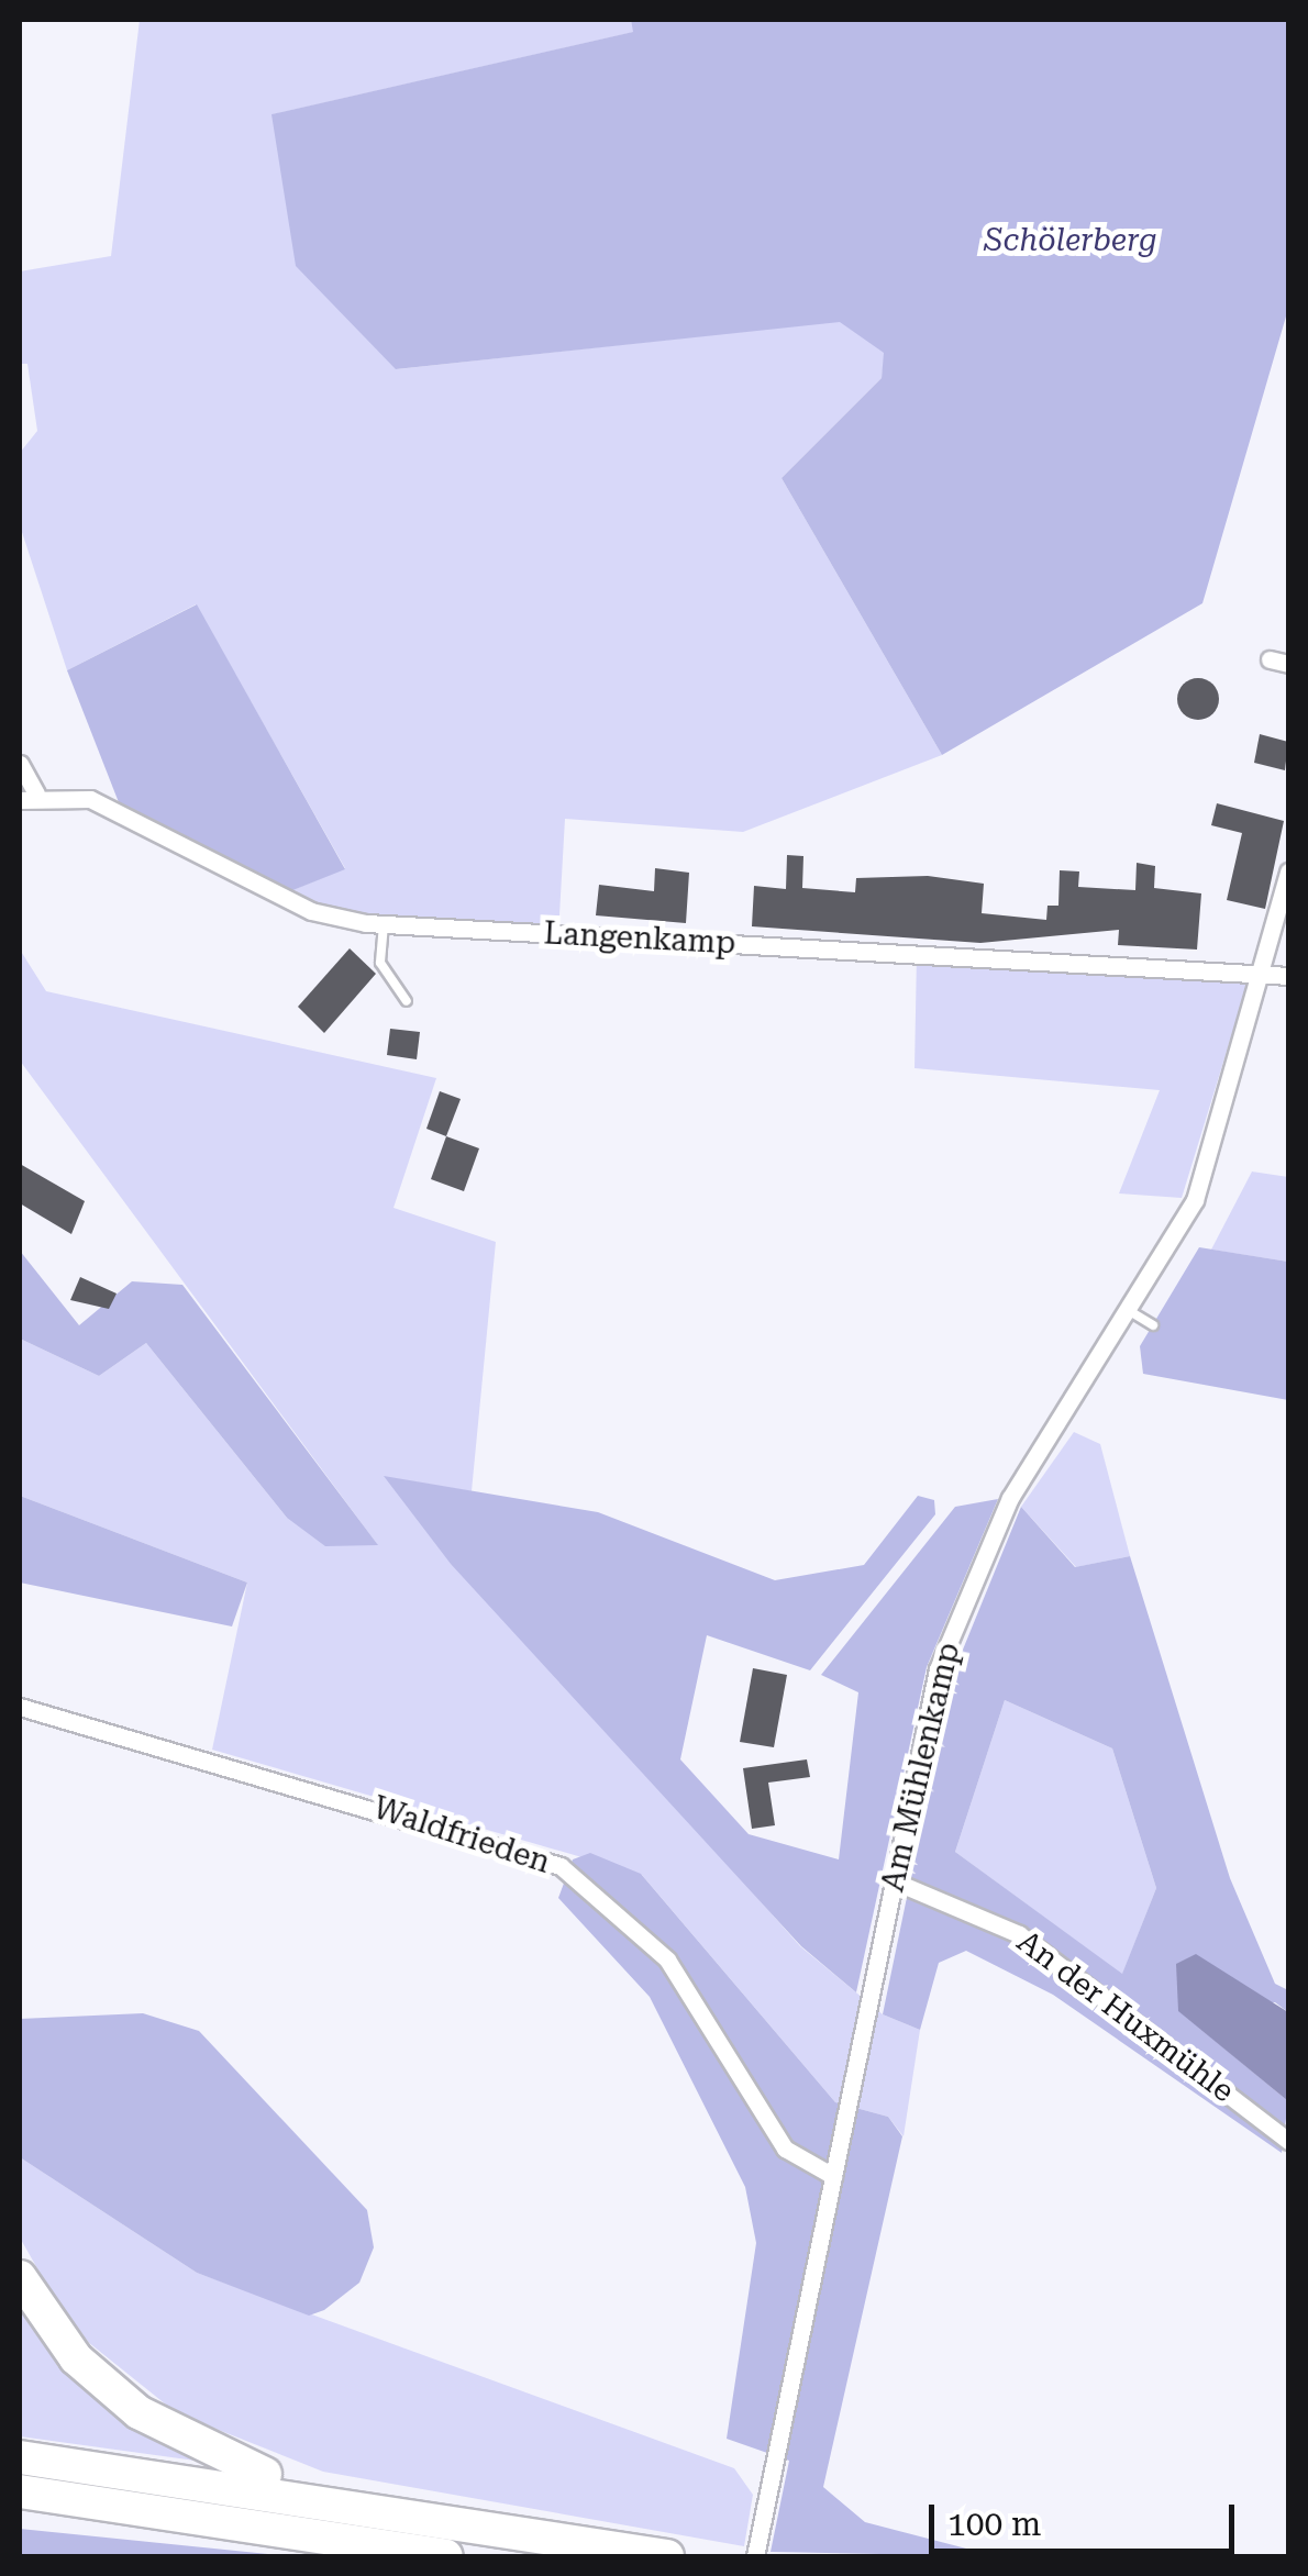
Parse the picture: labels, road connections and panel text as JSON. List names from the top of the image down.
{
  "streets": {
    "street": [
      "Langenkamp",
      "Am Mühlenkamp",
      "Waldfrieden",
      "An der Huxmühle"
    ]
  },
  "crossings": [
    ["Langenkamp", "Am Mühlenkamp"],
    ["Am Mühlenkamp", "Waldfrieden"],
    ["Am Mühlenkamp", "An der Huxmühle"]
  ],
  "parks": ["Schölerberg"],
  "scale_bar": "100 m"
}
